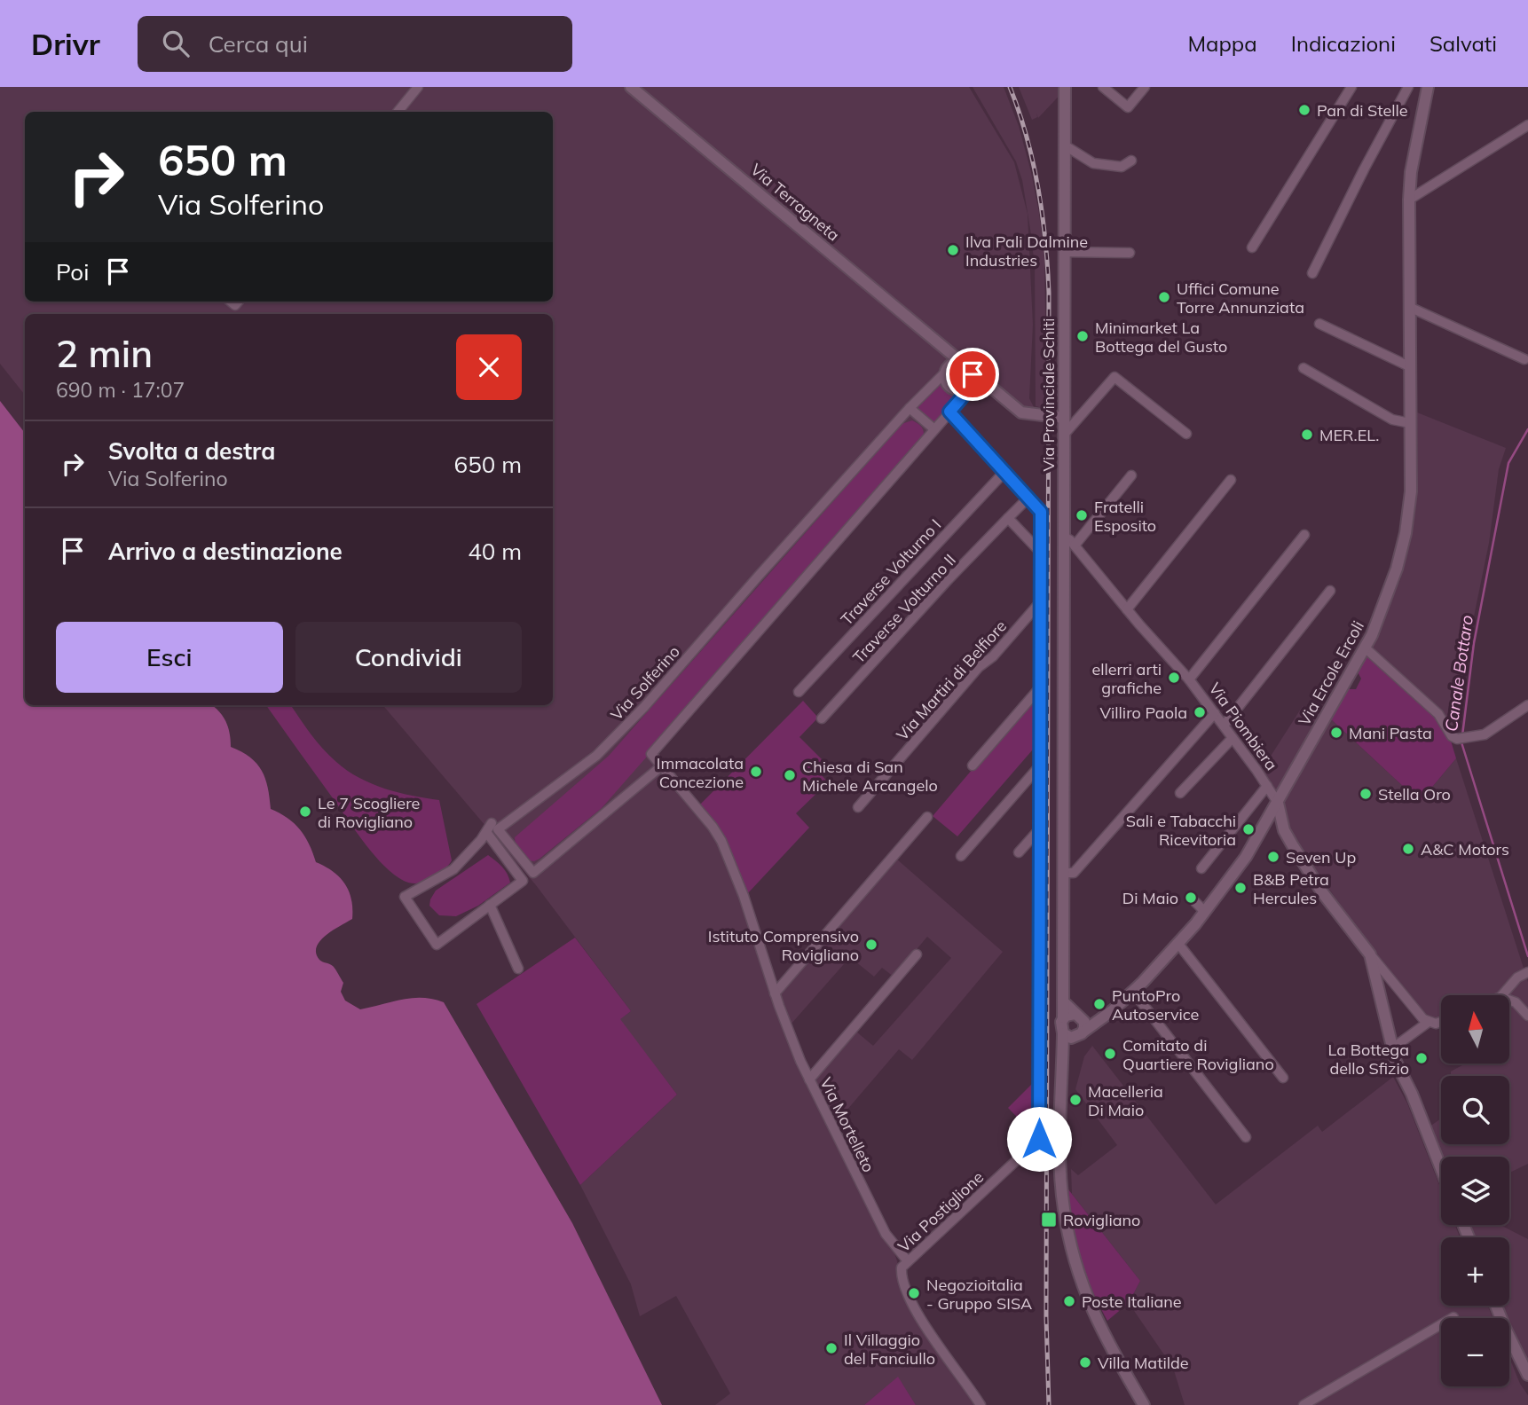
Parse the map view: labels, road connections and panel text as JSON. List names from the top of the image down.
{
  "streets": {
    "street": [
      "Via Terragneta",
      "Via Provinciale Schiti",
      "Traverse Volturno I",
      "Traverse Volturno II",
      "Via Ercole Ercoli",
      "Via Martiri di Belfiore",
      "Via Solferino",
      "Via Piombiera",
      "Via Mortelleto",
      "Via Postiglione"
    ]
  },
  "crossings": [
    ["Via Terragneta", "Via Solferino"],
    ["Via Provinciale Schiti", "Via Ercole Ercoli"],
    ["Via Provinciale Schiti", "Via Piombiera"],
    ["Via Ercole Ercoli", "Via Piombiera"],
    ["Via Solferino", "Via Mortelleto"],
    ["Via Mortelleto", "Via Postiglione"]
  ],
  "water": ["Canale Bottaro"],
  "places": {
    "other": [
      "Pan di Stelle",
      "Ilva Pali Dalmine Industries",
      "Uffici Comune Torre Annunziata",
      "Minimarket La Bottega del Gusto",
      "MER.EL.",
      "Fratelli Esposito",
      "ellerri arti grafiche",
      "Villiro Paola",
      "Mani Pasta",
      "Immacolata Concezione",
      "Chiesa di San Michele Arcangelo",
      "Stella Oro",
      "Le 7 Scogliere di Rovigliano",
      "Sali e Tabacchi Ricevitoria",
      "A&C Motors",
      "Seven Up",
      "B&B Petra Hercules",
      "Di Maio",
      "Istituto Comprensivo Rovigliano",
      "PuntoPro Autoservice",
      "Comitato di Quartiere Rovigliano",
      "La Bottega dello Sfizio",
      "Macelleria Di Maio",
      "Negozioitalia - Gruppo SISA",
      "Poste Italiane",
      "Il Villaggio del Fanciullo",
      "Villa Matilde"
    ],
    "transit": ["Rovigliano"]
  },
  "north": "top",
  "page": {
    "header": "Drivr",
    "search": "Cerca qui",
    "nav": ["Mappa", "Indicazioni", "Salvati"],
    "turn": ["650 m", "Via Solferino"],
    "then": "Poi",
    "heading": ["2 min", "690 m · 17:07"],
    "list": [
      {
        "name": "Svolta a destra",
        "note": "Via Solferino",
        "value": "650 m"
      },
      {
        "name": "Arrivo a destinazione",
        "value": "40 m"
      }
    ],
    "buttons": ["Esci", "Condividi"],
    "map_buttons": ["+", "−"]
  }
}
